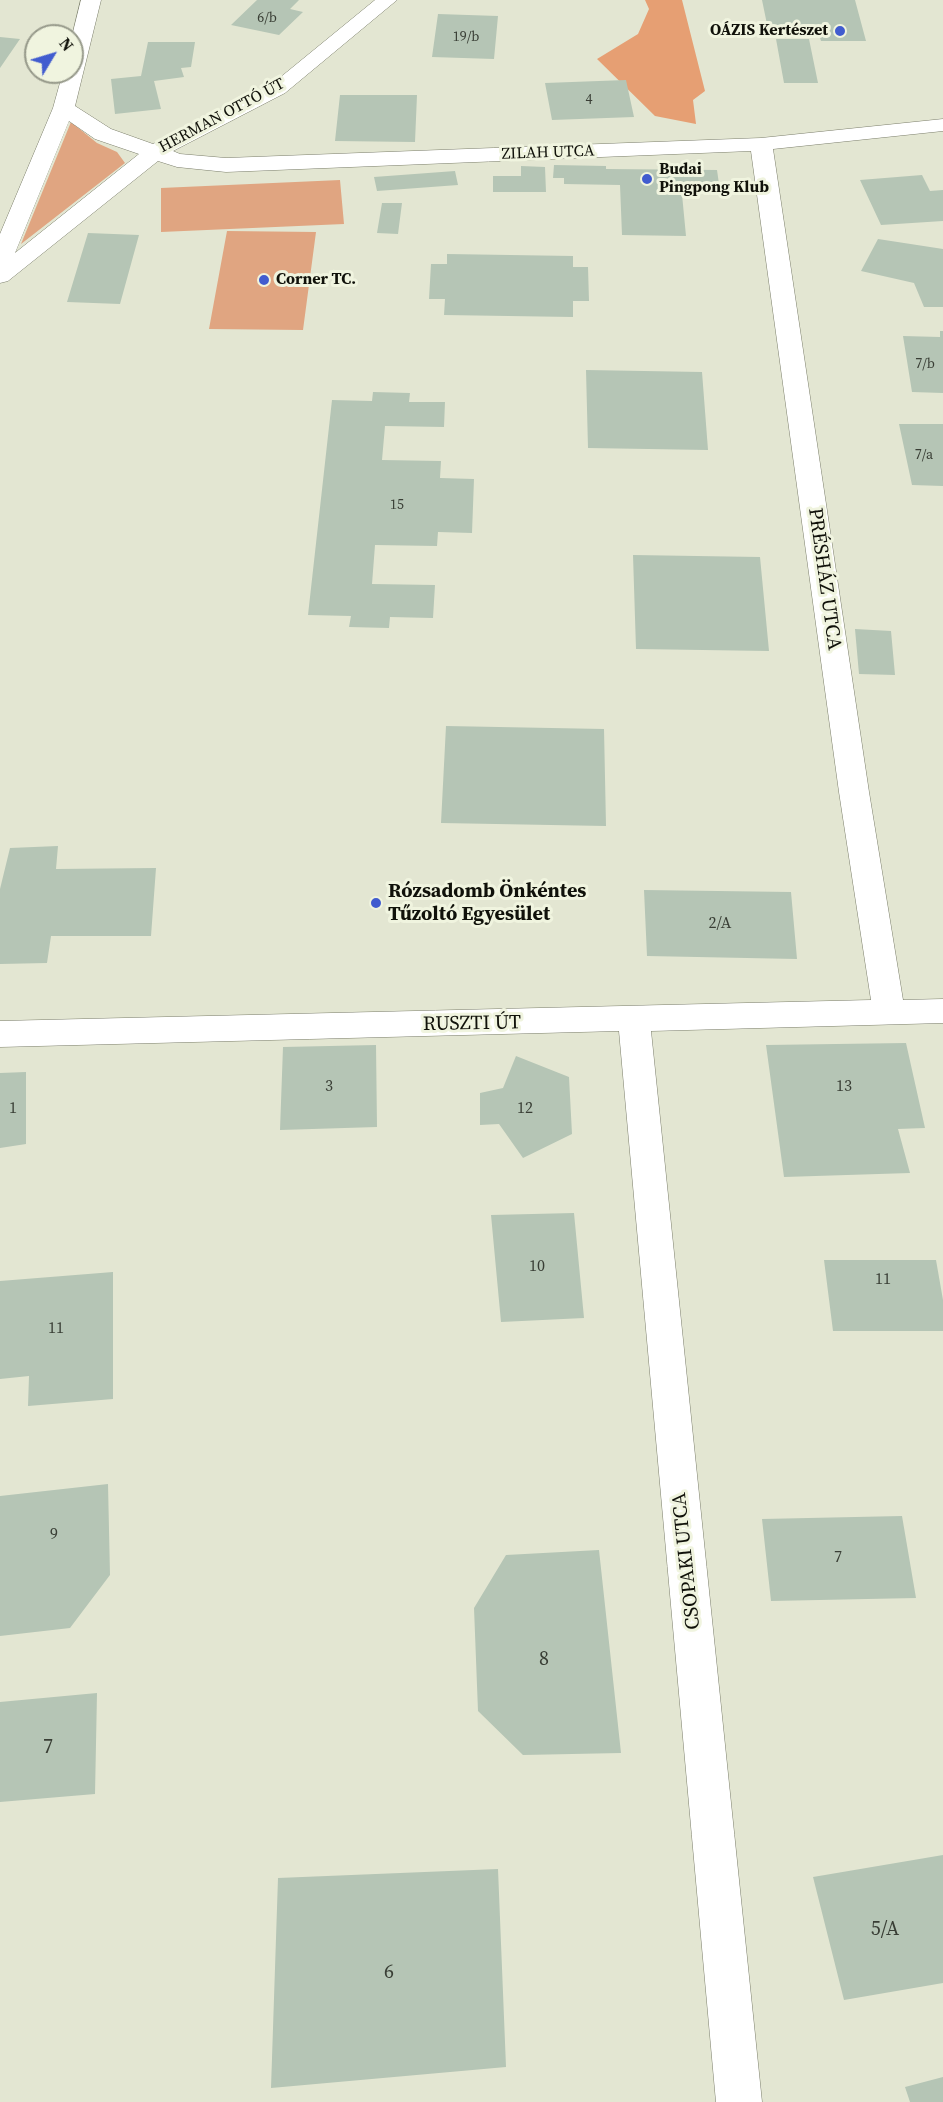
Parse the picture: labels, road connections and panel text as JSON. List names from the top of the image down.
{
  "streets": {
    "street": [
      "HERMAN OTTÓ ÚT",
      "ZILAH UTCA",
      "PRÉSHÁZ UTCA",
      "RUSZTI ÚT",
      "CSOPAKI UTCA"
    ]
  },
  "crossings": [
    ["HERMAN OTTÓ ÚT", "ZILAH UTCA"],
    ["ZILAH UTCA", "PRÉSHÁZ UTCA"],
    ["PRÉSHÁZ UTCA", "RUSZTI ÚT"],
    ["RUSZTI ÚT", "CSOPAKI UTCA"]
  ],
  "places": [
    "OÁZIS Kertészet",
    "Budai Pingpong Klub",
    "Corner TC.",
    "Rózsadomb Önkéntes Tűzoltó Egyesület"
  ],
  "house_numbers": [
    "6/b",
    "19/b",
    "4",
    "7/b",
    "7/a",
    "15",
    "2/A",
    "3",
    "13",
    "1",
    "12",
    "10",
    "11",
    "11",
    "9",
    "7",
    "8",
    "7",
    "5/A",
    "6"
  ],
  "north": "top right"
}
